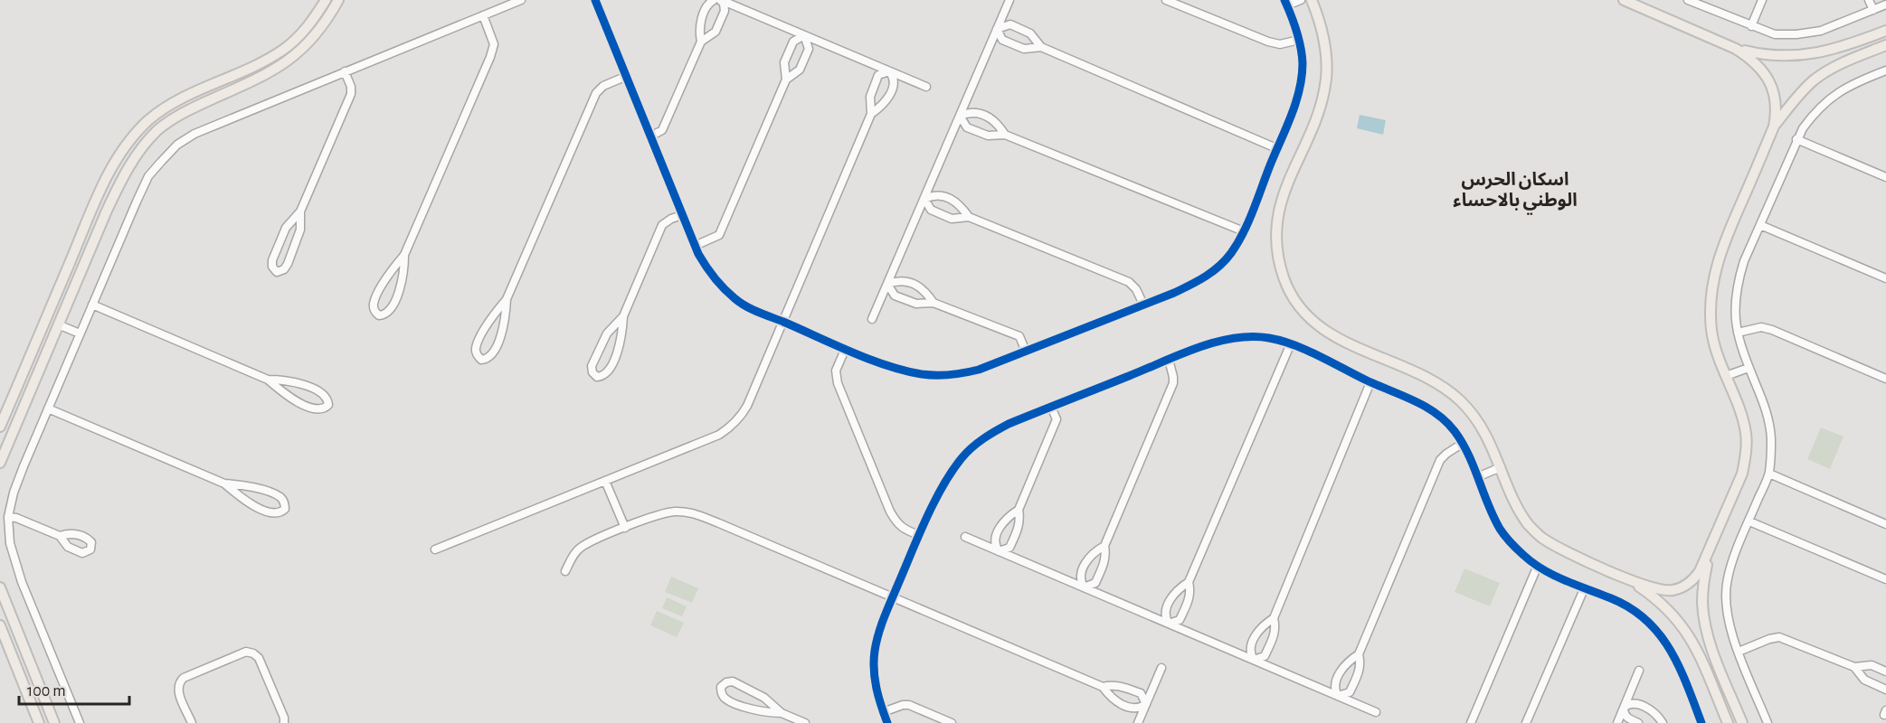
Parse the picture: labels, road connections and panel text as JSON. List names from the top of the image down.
{
  "districts": ["اسكان الحرس الوطني بالاحساء"],
  "scale_bar": "100 m"
}
